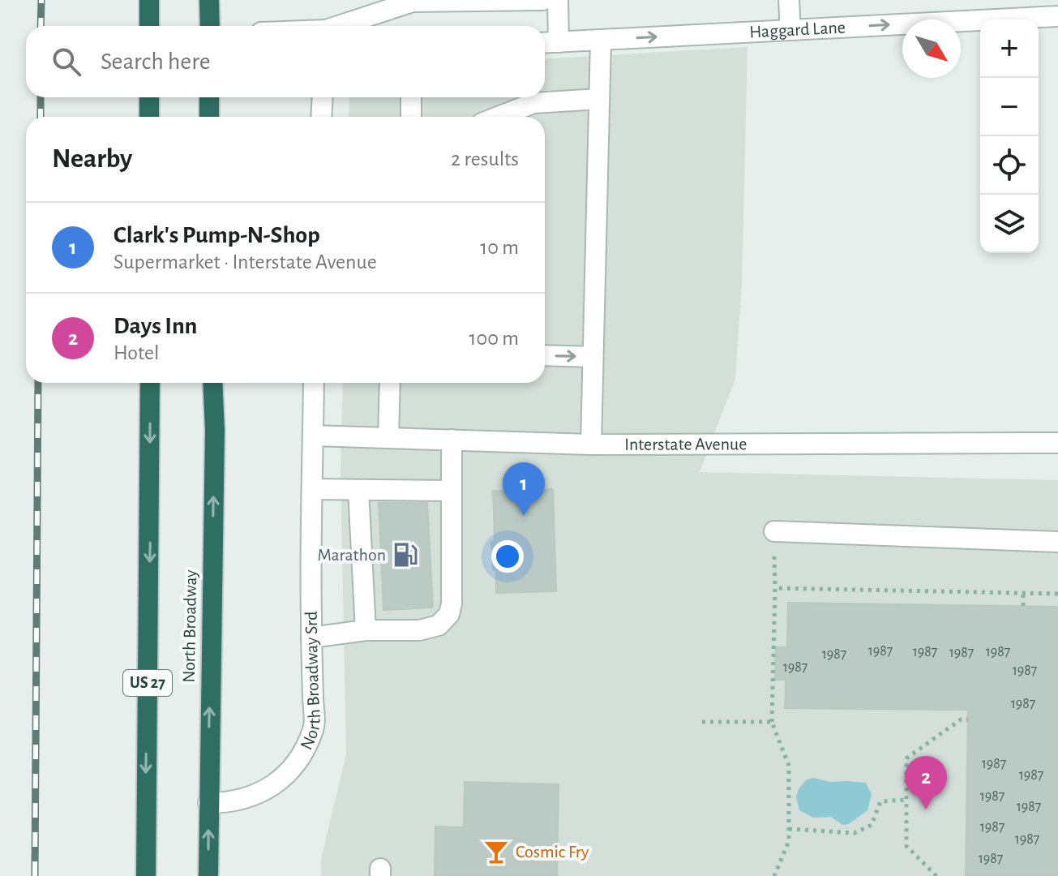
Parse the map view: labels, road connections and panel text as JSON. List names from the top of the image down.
{
  "streets": {
    "highway": ["North Broadway", "US 27"],
    "street": ["Haggard Lane", "Interstate Avenue", "North Broadway Srd"]
  },
  "crossings": [
    ["Interstate Avenue", "North Broadway Srd"],
    ["North Broadway", "North Broadway Srd"]
  ],
  "one_way": ["Haggard Lane"],
  "places": {
    "fuel station": ["Marathon"],
    "bar": ["Cosmic Fry"]
  },
  "house_numbers": [
    "1987",
    "1987",
    "1987",
    "1987",
    "1987",
    "1987",
    "1987",
    "1987",
    "1987",
    "1987",
    "1987",
    "1987",
    "1987",
    "1987",
    "1987"
  ],
  "north": "bottom right",
  "page": {
    "map_buttons": ["+", "−"],
    "search": "Search here",
    "heading": ["Nearby", "2 results"],
    "list": [
      {
        "mark": "1",
        "name": "Clark's Pump-N-Shop",
        "note": "Supermarket · Interstate Avenue",
        "value": "10 m"
      },
      {
        "mark": "2",
        "name": "Days Inn",
        "note": "Hotel",
        "value": "100 m"
      }
    ],
    "pins": ["1", "2"]
  }
}
